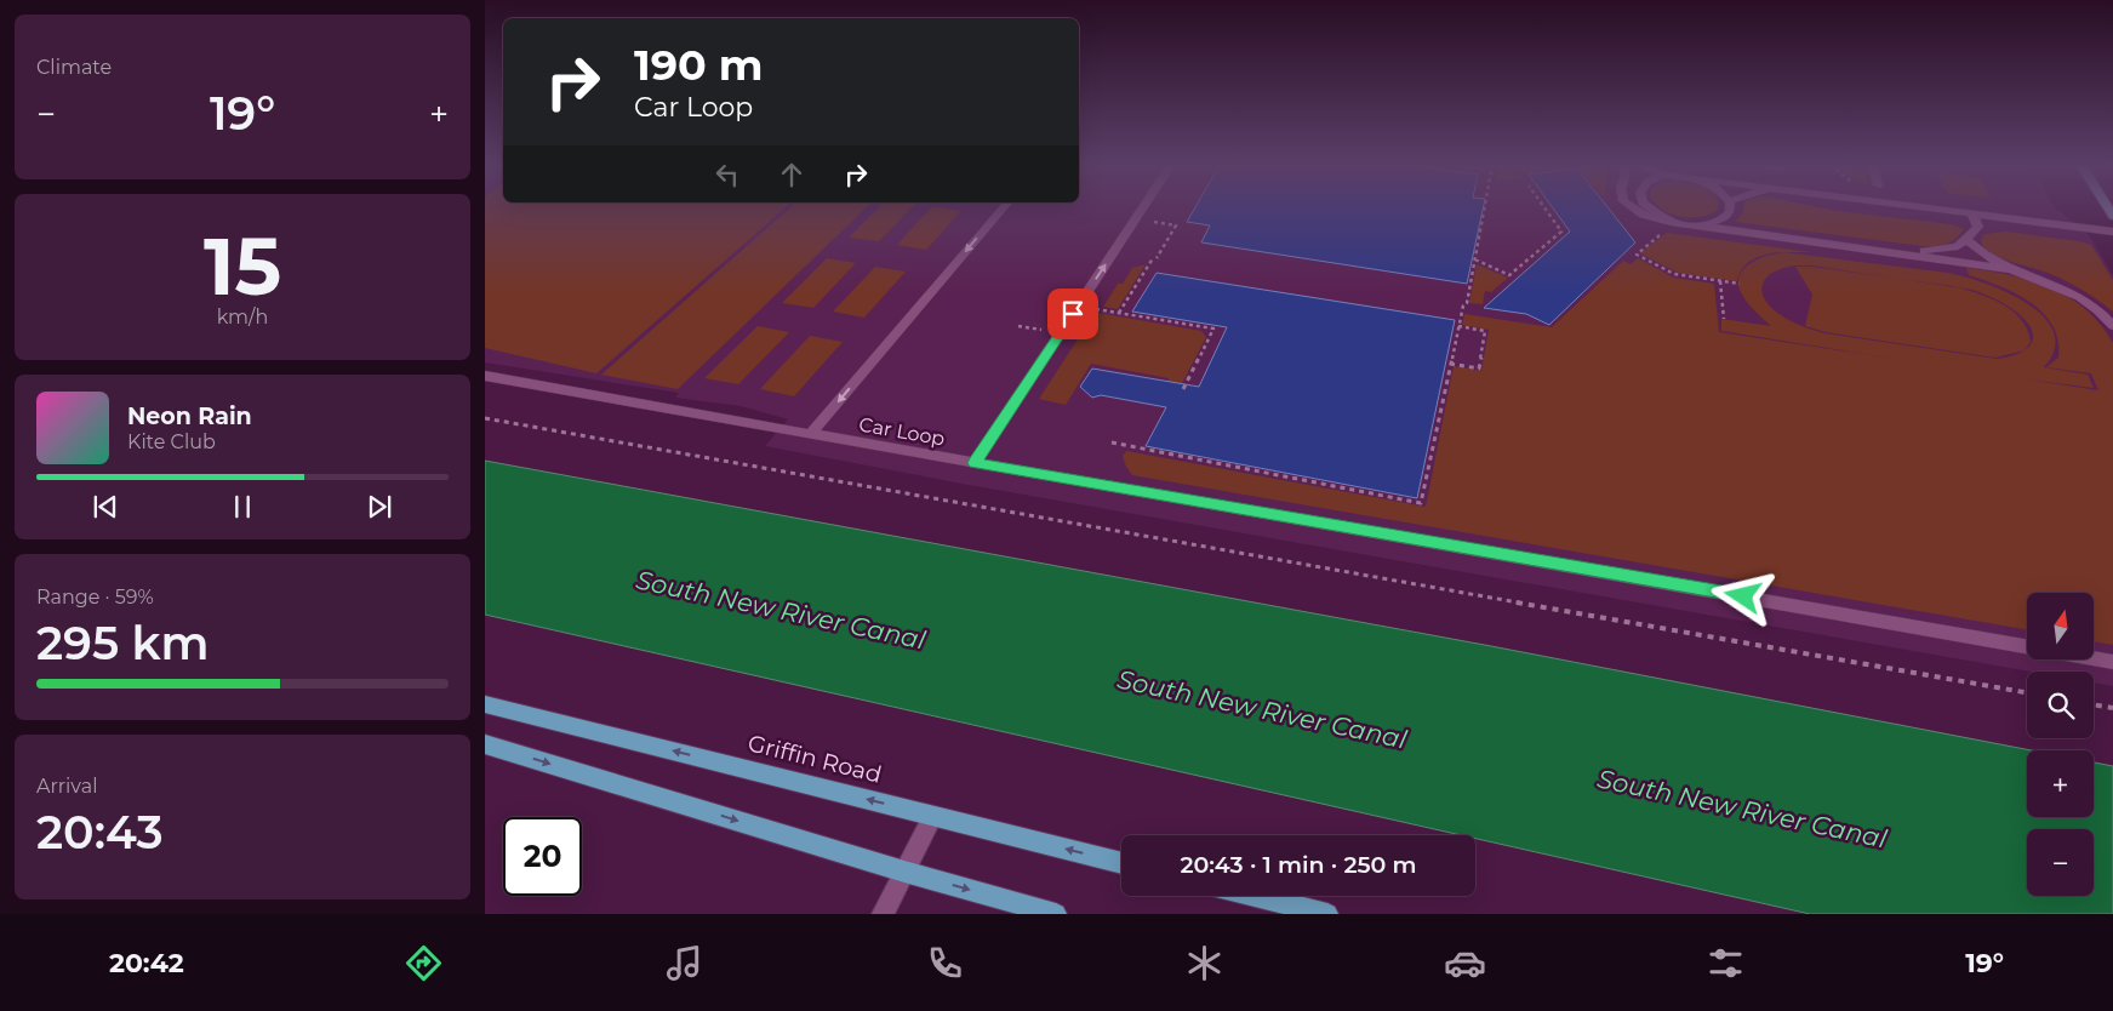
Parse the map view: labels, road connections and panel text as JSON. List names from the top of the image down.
{
  "streets": {
    "main road": ["Griffin Road"],
    "lane": ["Car Loop"]
  },
  "water": ["South New River Canal"],
  "north": "top",
  "page": {
    "tile": [
      "Climate",
      ["15", "km/h"],
      ["Range · 59%", "295 km"],
      ["Arrival", "20:43"]
    ],
    "turn": ["190 m", "Car Loop"],
    "heat": ["−", "19°", "+"],
    "song": ["Neon Rain", "Kite Club"],
    "map_buttons": ["+", "−"],
    "limit": "20",
    "trip": "20:43 · 1 min · 250 m",
    "tabs": ["20:42", "19°"]
  }
}
